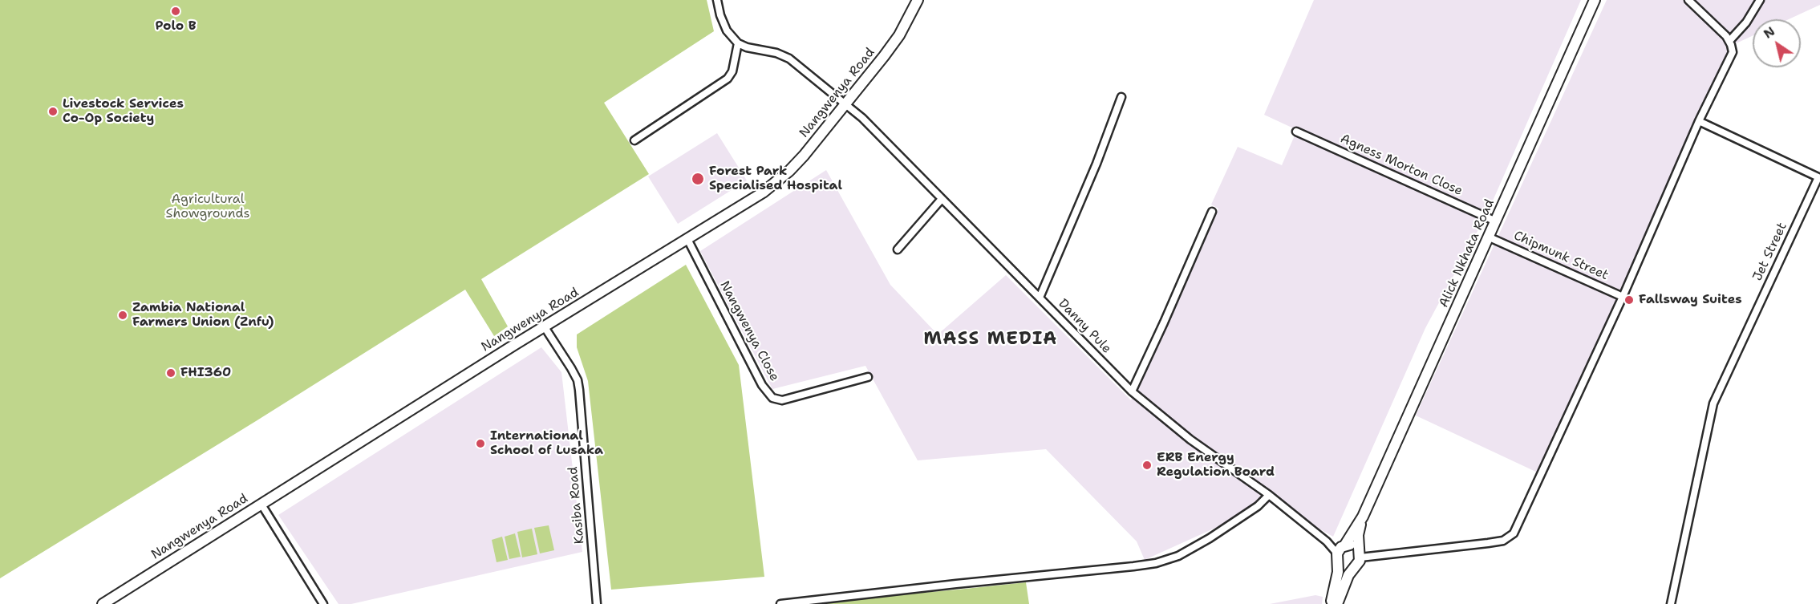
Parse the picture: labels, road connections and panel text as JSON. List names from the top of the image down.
{
  "streets": {
    "main road": ["Nangwenya Road", "Alick Nkhata Road"],
    "street": [
      "Agness Morton Close",
      "Jet Street",
      "Chipmunk Street",
      "Danny Pule",
      "Nangwenya Close",
      "Kasiba Road"
    ]
  },
  "crossings": [
    ["Nangwenya Road", "Danny Pule"],
    ["Nangwenya Road", "Nangwenya Close"],
    ["Nangwenya Road", "Kasiba Road"],
    ["Agness Morton Close", "Alick Nkhata Road"],
    ["Alick Nkhata Road", "Chipmunk Street"],
    ["Alick Nkhata Road", "Danny Pule"]
  ],
  "districts": ["MASS MEDIA"],
  "parks": ["Agricultural Showgrounds"],
  "places": [
    "Polo B",
    "Livestock Services Co-Op Society",
    "Forest Park Specialised Hospital",
    "Fallsway Suites",
    "Zambia National Farmers Union (Znfu)",
    "FHI360",
    "International School of Lusaka",
    "ERB Energy Regulation Board"
  ],
  "north": "top left"
}
